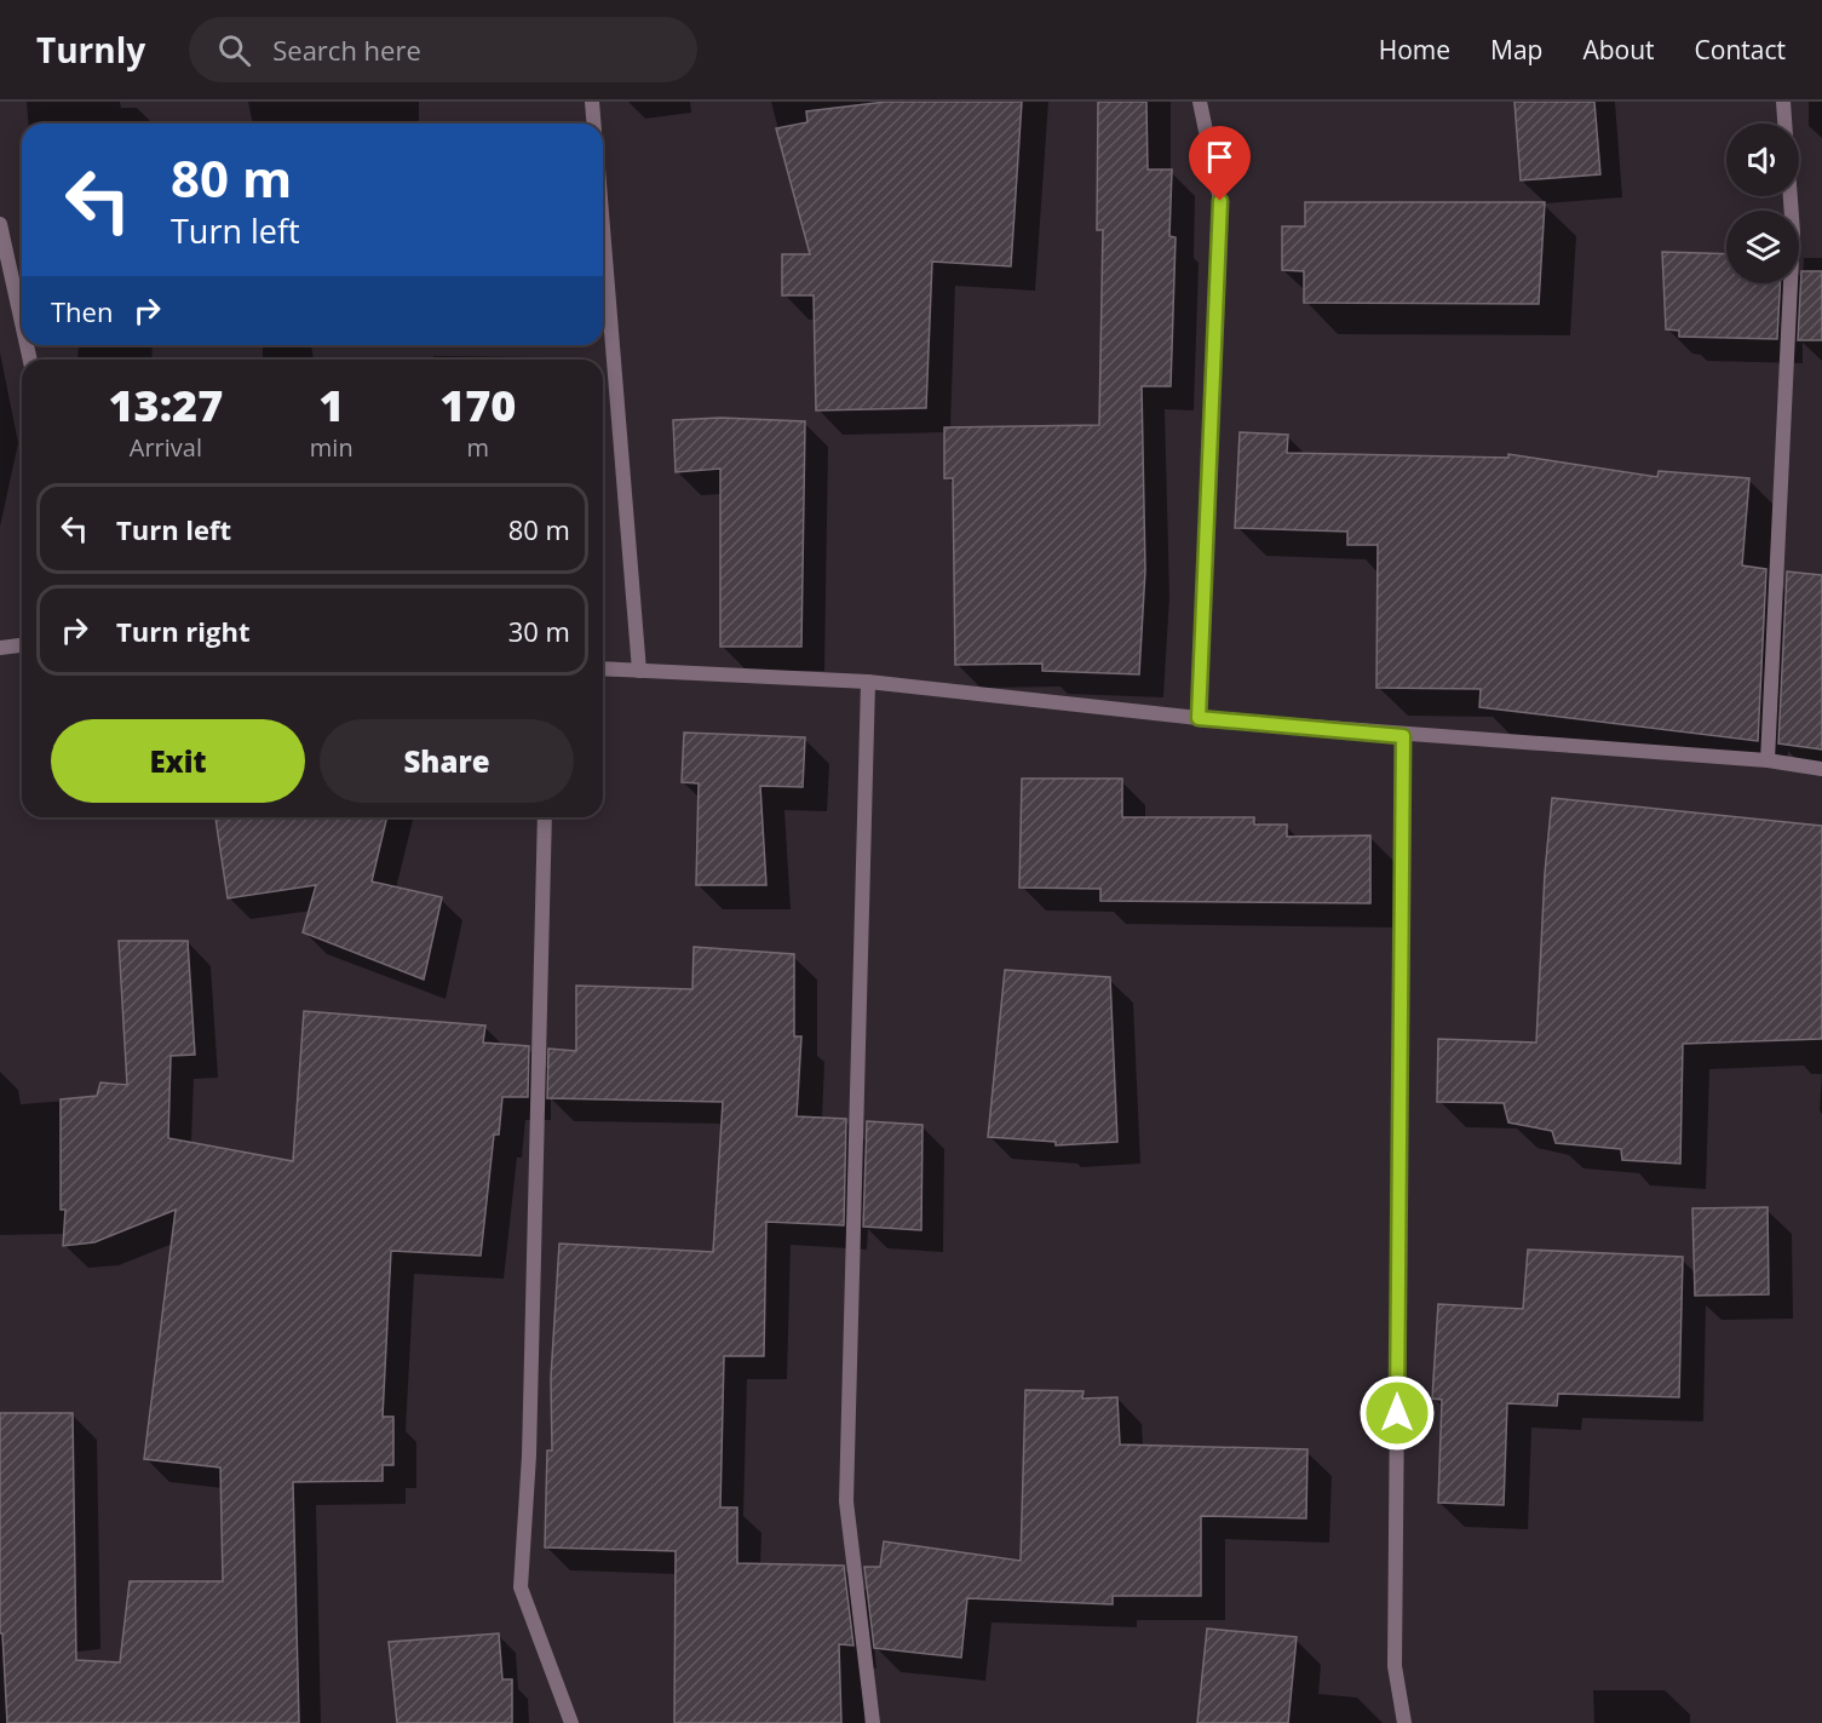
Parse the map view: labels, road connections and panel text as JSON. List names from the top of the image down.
{
  "page": {
    "header": "Turnly",
    "search": "Search here",
    "nav": [
      "Home",
      "Map",
      "About",
      "Contact"
    ],
    "turn": ["80 m", "Turn left"],
    "then": "Then",
    "eta": [
      "13:27",
      "Arrival",
      "1",
      "min",
      "170",
      "m"
    ],
    "list": [
      {
        "name": "Turn left",
        "value": "80 m"
      },
      {
        "name": "Turn right",
        "value": "30 m"
      }
    ],
    "buttons": ["Exit", "Share"]
  }
}
